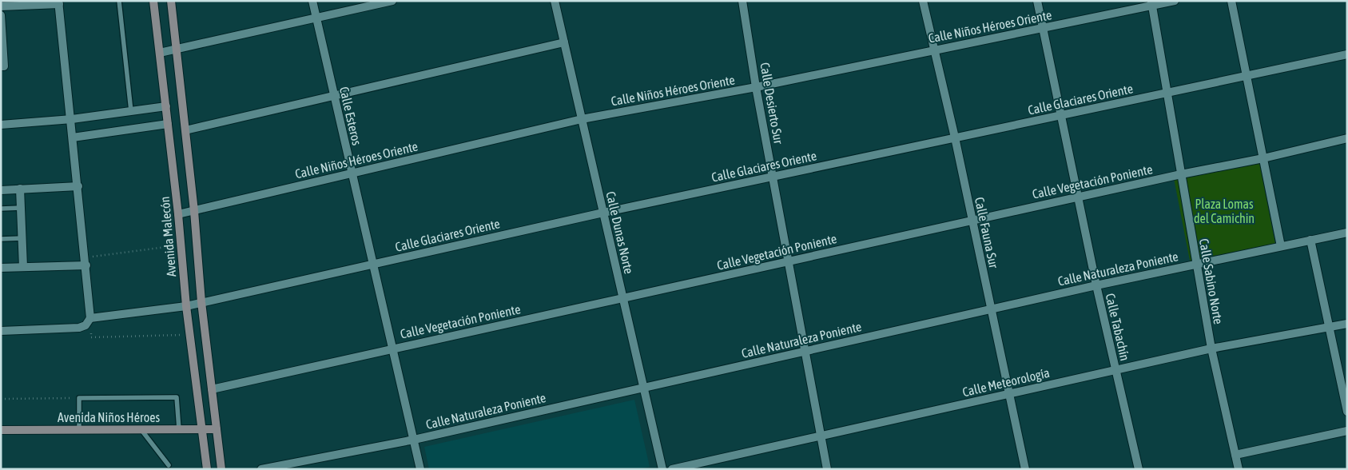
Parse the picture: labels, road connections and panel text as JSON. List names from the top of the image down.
{
  "streets": {
    "street": [
      "Calle Niños Héroes Oriente",
      "Calle Glaciares Oriente",
      "Calle Desierto Sur",
      "Calle Esteros",
      "Calle Vegetación Poniente",
      "Calle Dunas Norte",
      "Calle Fauna Sur",
      "Avenida Malecón",
      "Calle Naturaleza Poniente",
      "Calle Sabino Norte",
      "Calle Tabachín",
      "Calle Meteorología",
      "Avenida Niños Héroes"
    ]
  },
  "crossings": [
    ["Calle Niños Héroes Oriente", "Calle Desierto Sur"],
    ["Calle Niños Héroes Oriente", "Calle Esteros"],
    ["Calle Niños Héroes Oriente", "Calle Dunas Norte"],
    ["Calle Niños Héroes Oriente", "Calle Fauna Sur"],
    ["Calle Niños Héroes Oriente", "Avenida Malecón"],
    ["Calle Niños Héroes Oriente", "Calle Sabino Norte"],
    ["Calle Niños Héroes Oriente", "Calle Tabachín"],
    ["Calle Glaciares Oriente", "Calle Desierto Sur"],
    ["Calle Glaciares Oriente", "Calle Esteros"],
    ["Calle Glaciares Oriente", "Calle Dunas Norte"],
    ["Calle Glaciares Oriente", "Calle Fauna Sur"],
    ["Calle Glaciares Oriente", "Avenida Malecón"],
    ["Calle Glaciares Oriente", "Calle Sabino Norte"],
    ["Calle Glaciares Oriente", "Calle Tabachín"],
    ["Calle Desierto Sur", "Calle Vegetación Poniente"],
    ["Calle Desierto Sur", "Calle Naturaleza Poniente"],
    ["Calle Desierto Sur", "Calle Meteorología"],
    ["Calle Esteros", "Calle Vegetación Poniente"],
    ["Calle Esteros", "Calle Naturaleza Poniente"],
    ["Calle Vegetación Poniente", "Calle Dunas Norte"],
    ["Calle Vegetación Poniente", "Calle Fauna Sur"],
    ["Calle Vegetación Poniente", "Calle Sabino Norte"],
    ["Calle Vegetación Poniente", "Calle Tabachín"],
    ["Calle Dunas Norte", "Calle Naturaleza Poniente"],
    ["Calle Fauna Sur", "Calle Naturaleza Poniente"],
    ["Calle Fauna Sur", "Calle Meteorología"],
    ["Avenida Malecón", "Avenida Niños Héroes"],
    ["Calle Naturaleza Poniente", "Calle Sabino Norte"],
    ["Calle Naturaleza Poniente", "Calle Tabachín"],
    ["Calle Sabino Norte", "Calle Meteorología"],
    ["Calle Tabachín", "Calle Meteorología"]
  ],
  "parks": ["Plaza Lomas del Camichin"]
}
